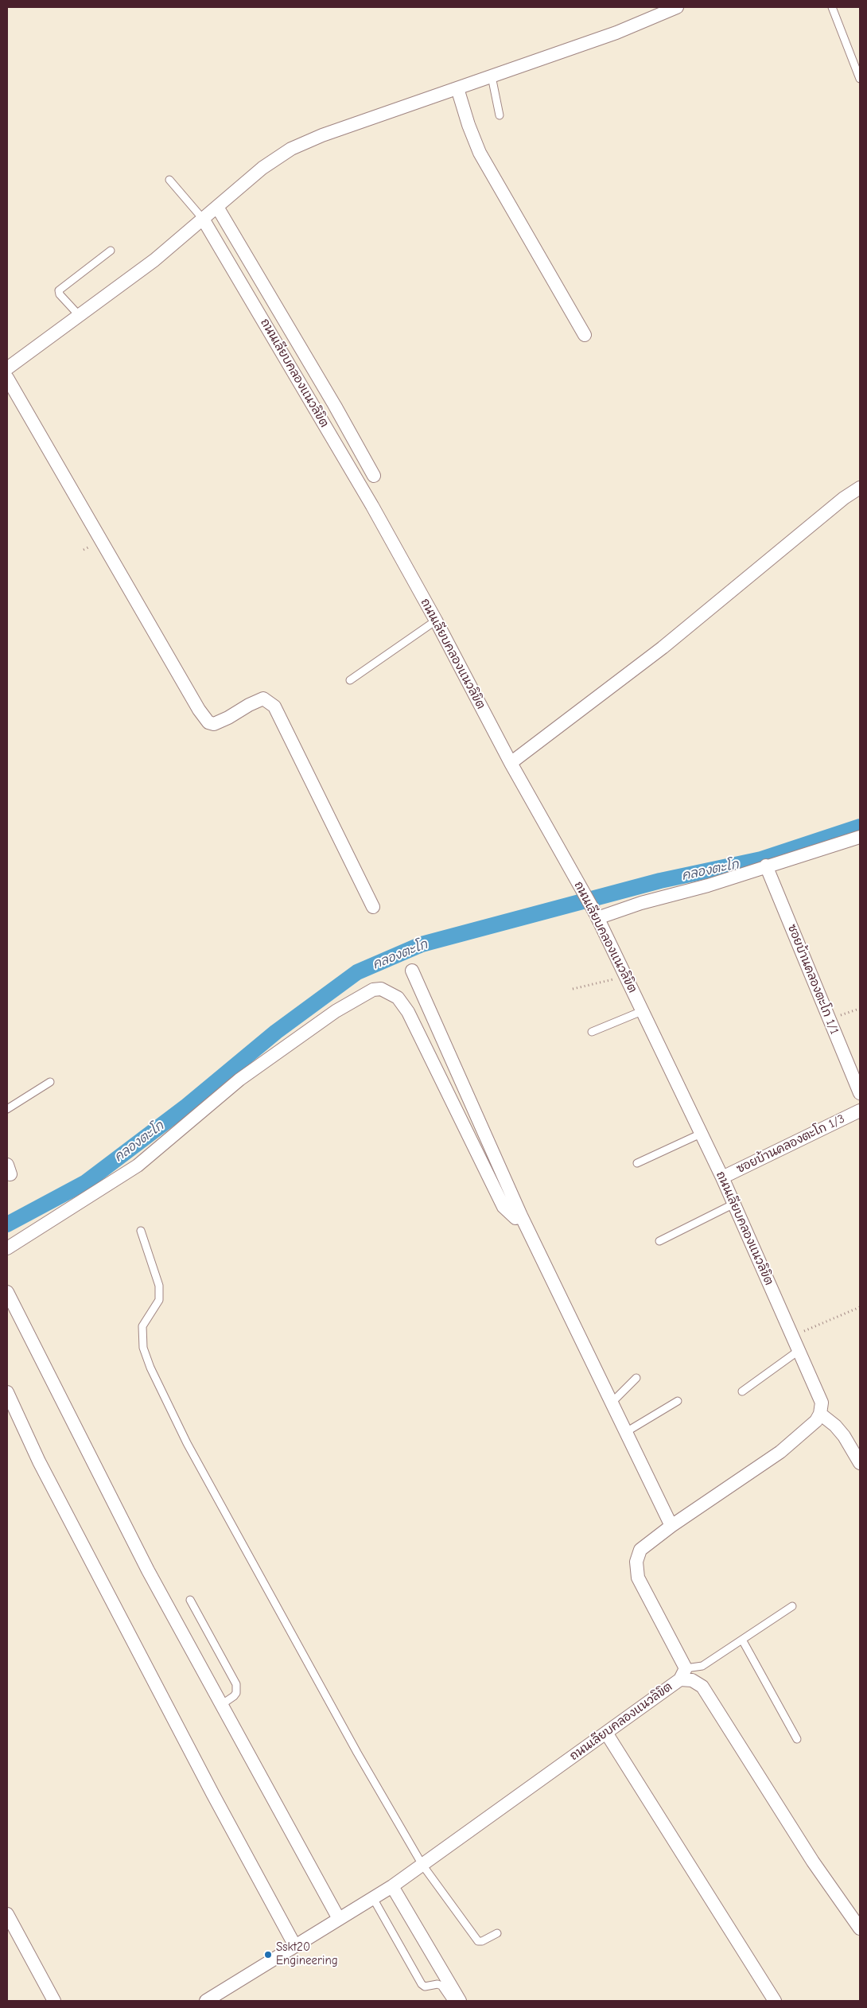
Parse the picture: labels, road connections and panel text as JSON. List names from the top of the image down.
{
  "streets": {
    "street": ["ถนนเลียบคลองแนวลิขิต", "ซอยบ้านคลองตะโก 1/1", "ซอยบ้านคลองตะโก 1/3"]
  },
  "crossings": [
    ["ถนนเลียบคลองแนวลิขิต", "ซอยบ้านคลองตะโก 1/3"]
  ],
  "water": ["คลองตะโก"],
  "places": ["Sskt20 Engineering"]
}
